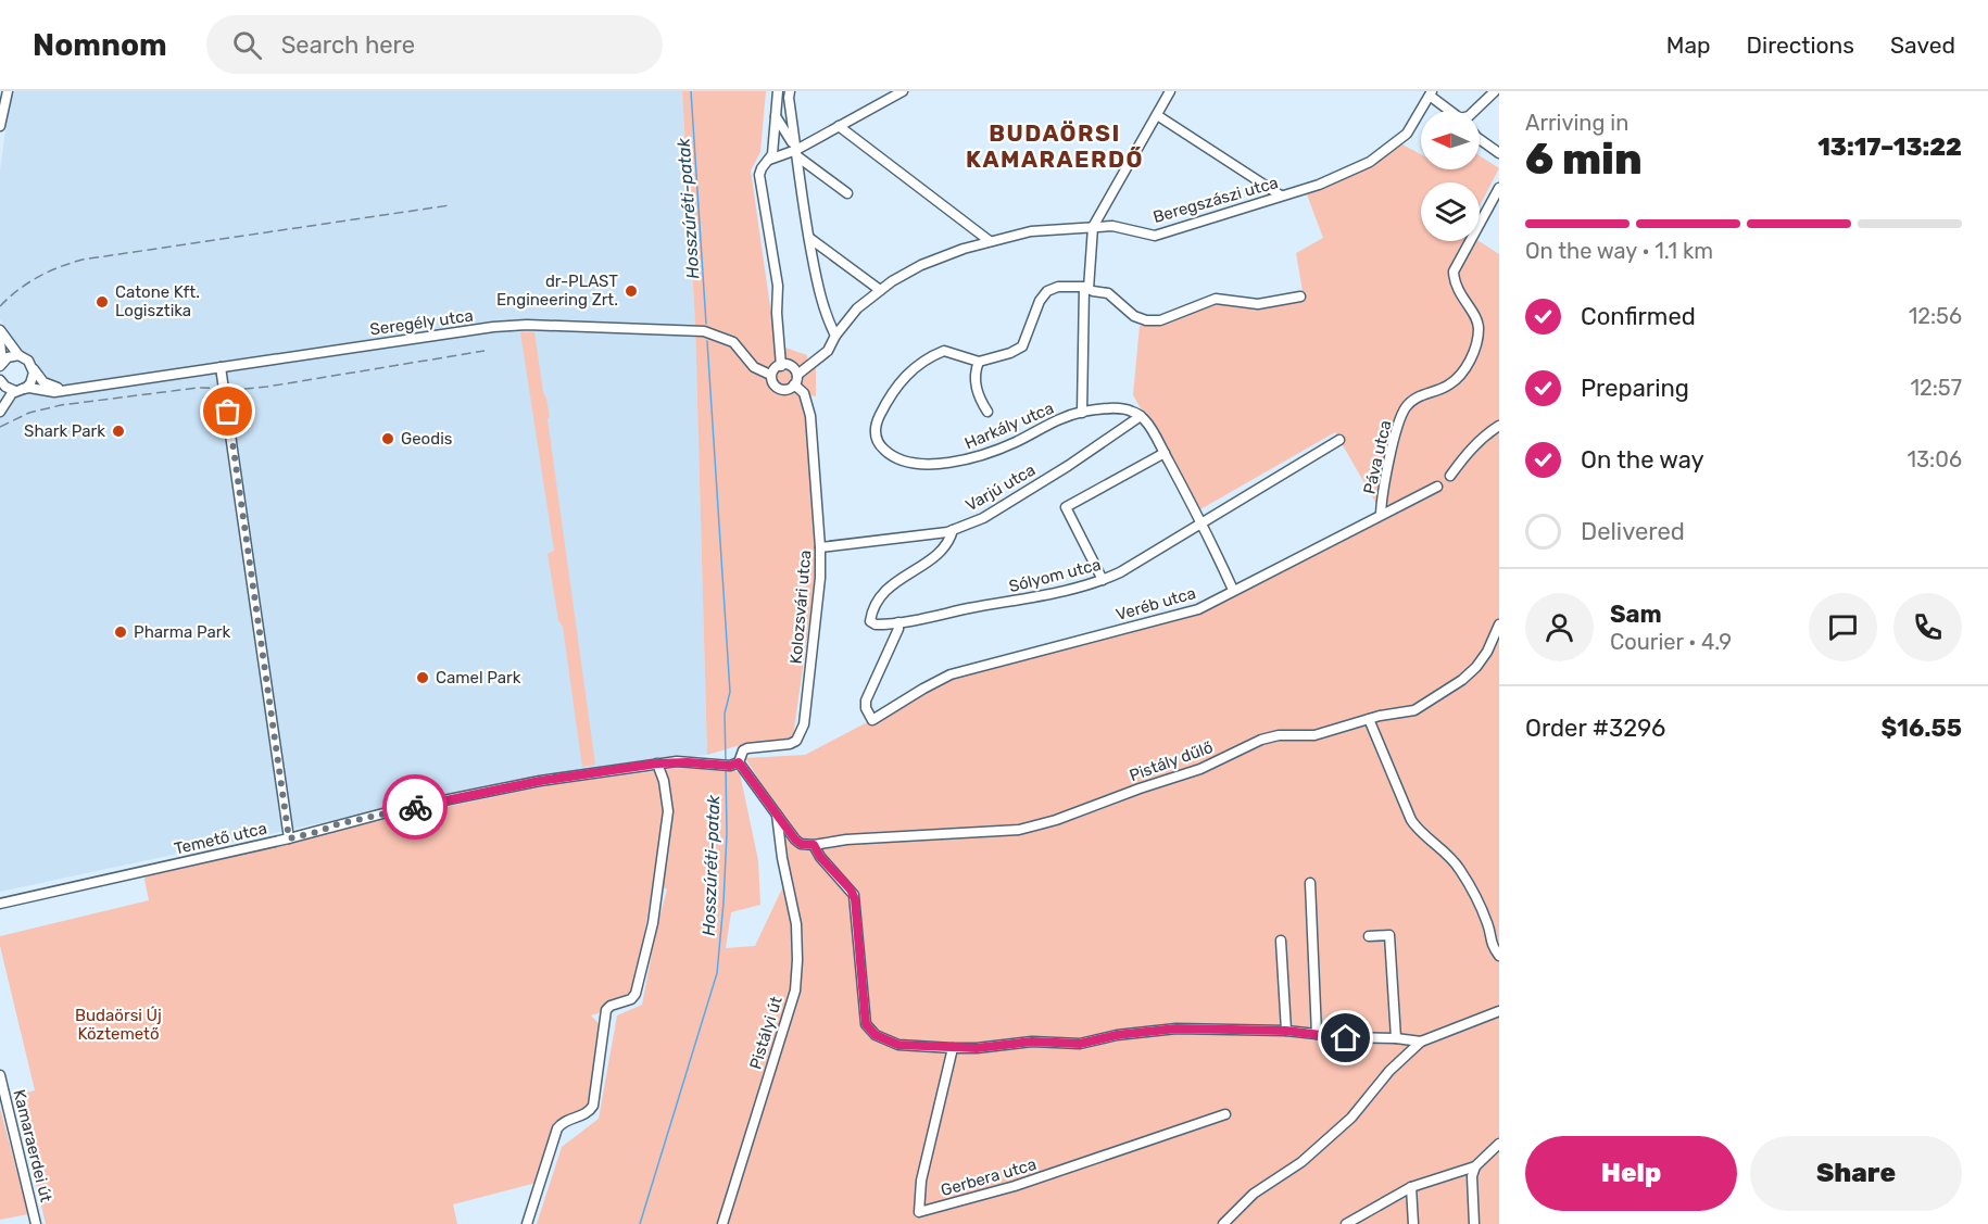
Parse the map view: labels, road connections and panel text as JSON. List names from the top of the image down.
{
  "streets": {
    "street": [
      "Beregszászi utca",
      "Seregély utca",
      "Harkály utca",
      "Páva utca",
      "Varjú utca",
      "Sólyom utca",
      "Veréb utca",
      "Kolozsvári utca",
      "Pistály dűlő",
      "Temető utca",
      "Pistályi út",
      "Kamaraerdei út",
      "Gerbera utca"
    ]
  },
  "crossings": [
    ["Beregszászi utca", "Seregély utca"],
    ["Beregszászi utca", "Kolozsvári utca"],
    ["Seregély utca", "Kolozsvári utca"],
    ["Páva utca", "Veréb utca"],
    ["Varjú utca", "Sólyom utca"],
    ["Varjú utca", "Kolozsvári utca"],
    ["Sólyom utca", "Veréb utca"],
    ["Kolozsvári utca", "Temető utca"]
  ],
  "districts": ["BUDAÖRSI KAMARAERDŐ"],
  "water": ["Hosszúréti-patak"],
  "parks": ["Budaörsi Új Köztemető"],
  "places": [
    "dr-PLAST Engineering Zrt.",
    "Catone Kft. Logisztika",
    "Shark Park",
    "Geodis",
    "Pharma Park",
    "Camel Park"
  ],
  "north": "left",
  "page": {
    "header": "Nomnom",
    "search": "Search here",
    "nav": ["Map", "Directions", "Saved"],
    "heading": ["6 min", "Arriving in", "13:17–13:22"],
    "panel": [
      "Sam",
      "Courier · 4.9",
      "Order #3296",
      "$16.55"
    ],
    "bar": "On the way · 1.1 km",
    "list": [
      ["Confirmed", "12:56"],
      ["Preparing", "12:57"],
      ["On the way", "13:06"],
      "Delivered"
    ],
    "buttons": ["Help", "Share"]
  }
}
